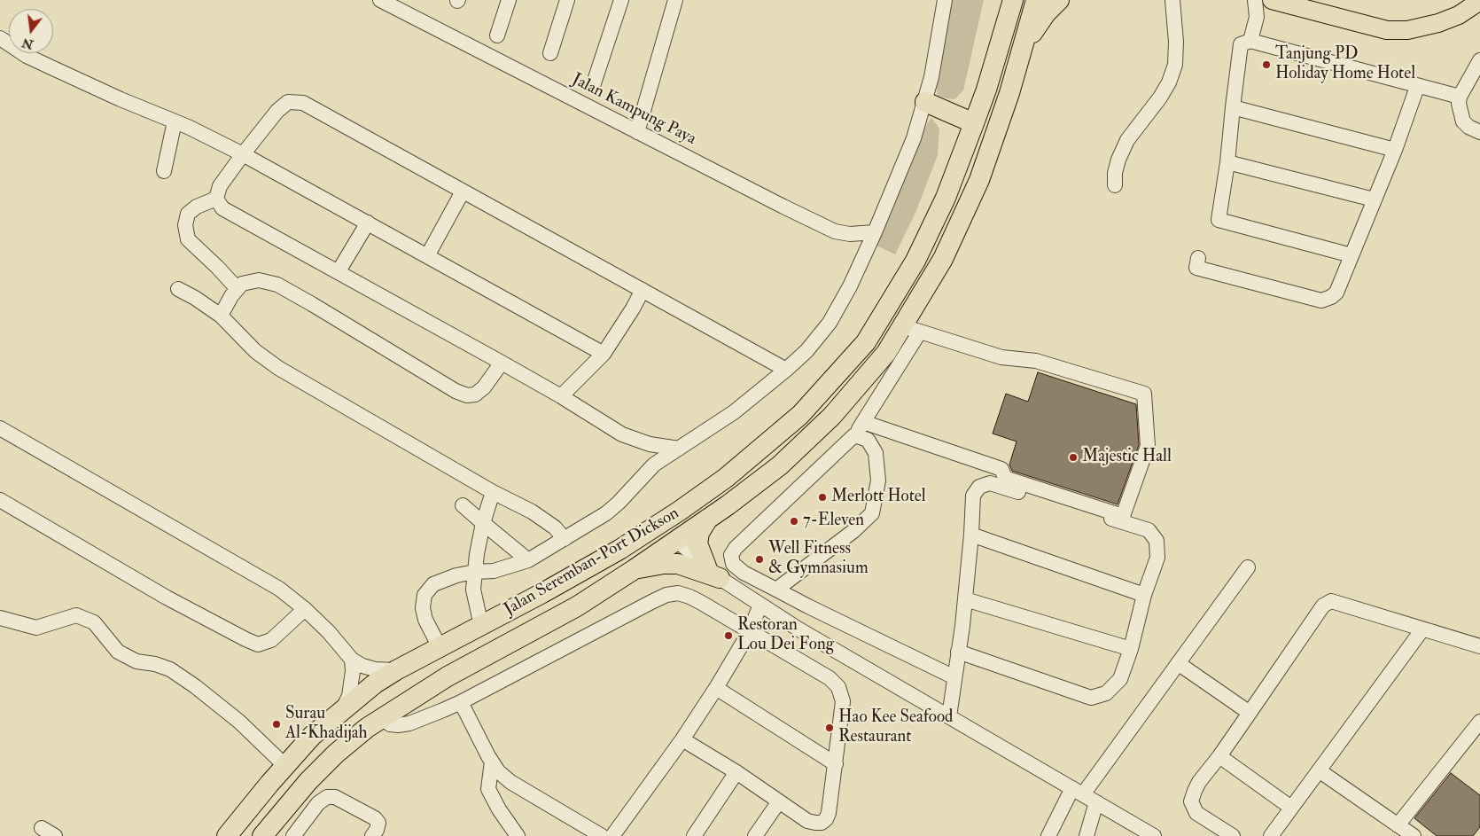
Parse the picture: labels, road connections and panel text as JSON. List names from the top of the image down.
{
  "streets": {
    "highway": ["Jalan Seremban-Port Dickson"],
    "street": ["Jalan Kampung Paya"]
  },
  "places": [
    "Tanjung PD Holiday Home Hotel",
    "Majestic Hall",
    "Merlott Hotel",
    "7-Eleven",
    "Well Fitness & Gymnasium",
    "Restoran Lou Dei Fong",
    "Surau Al-Khadijah",
    "Hao Kee Seafood Restaurant"
  ],
  "north": "bottom"
}
